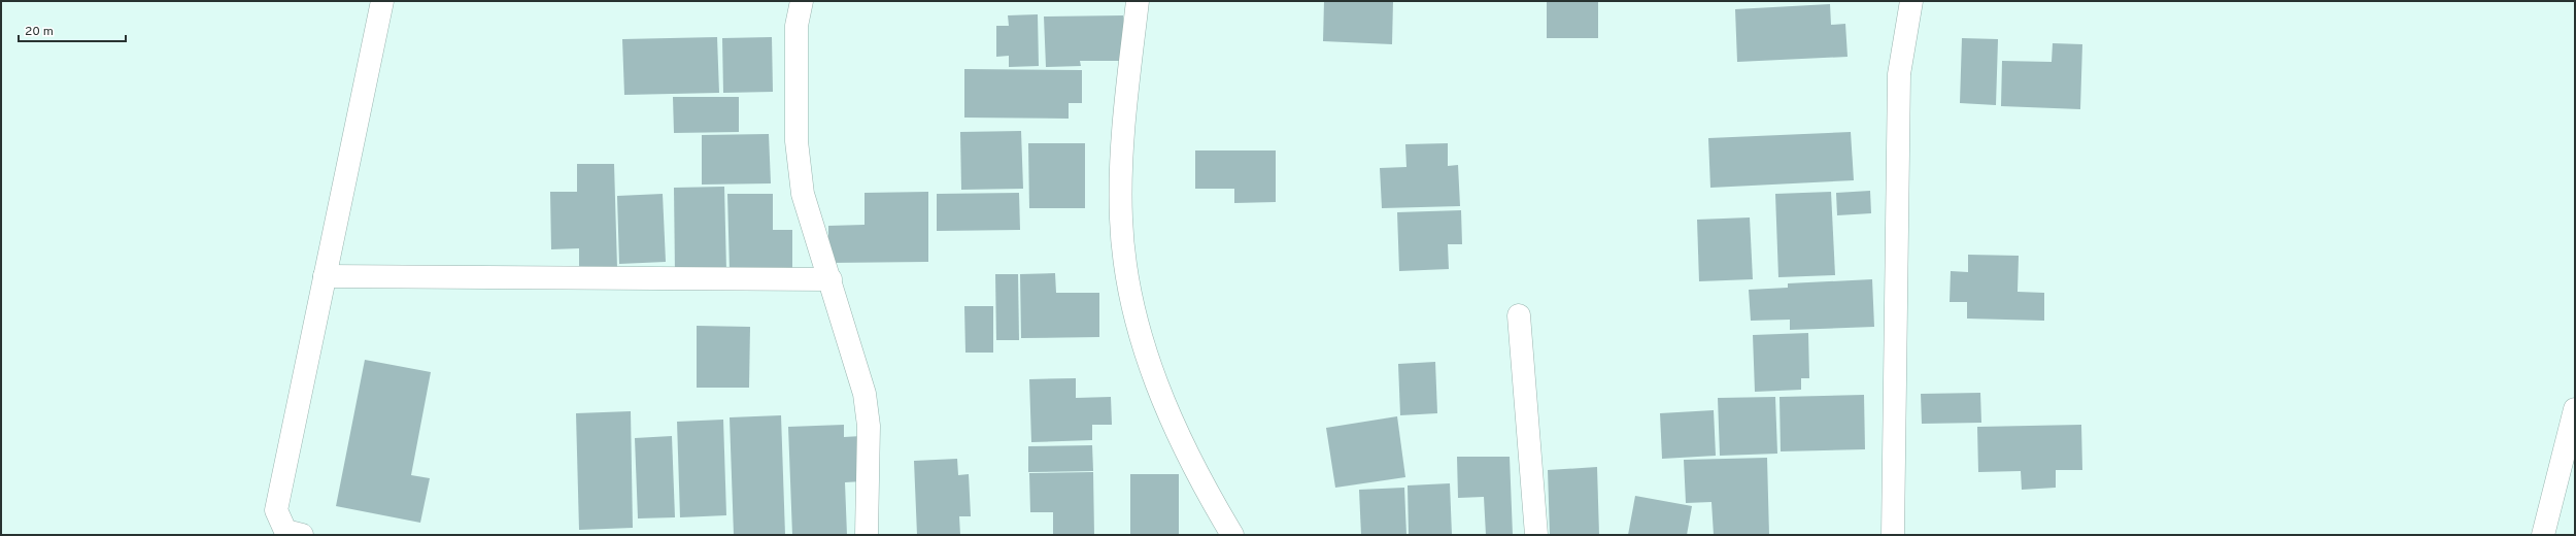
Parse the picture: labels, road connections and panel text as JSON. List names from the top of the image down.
{
  "scale_bar": "20 m"
}
